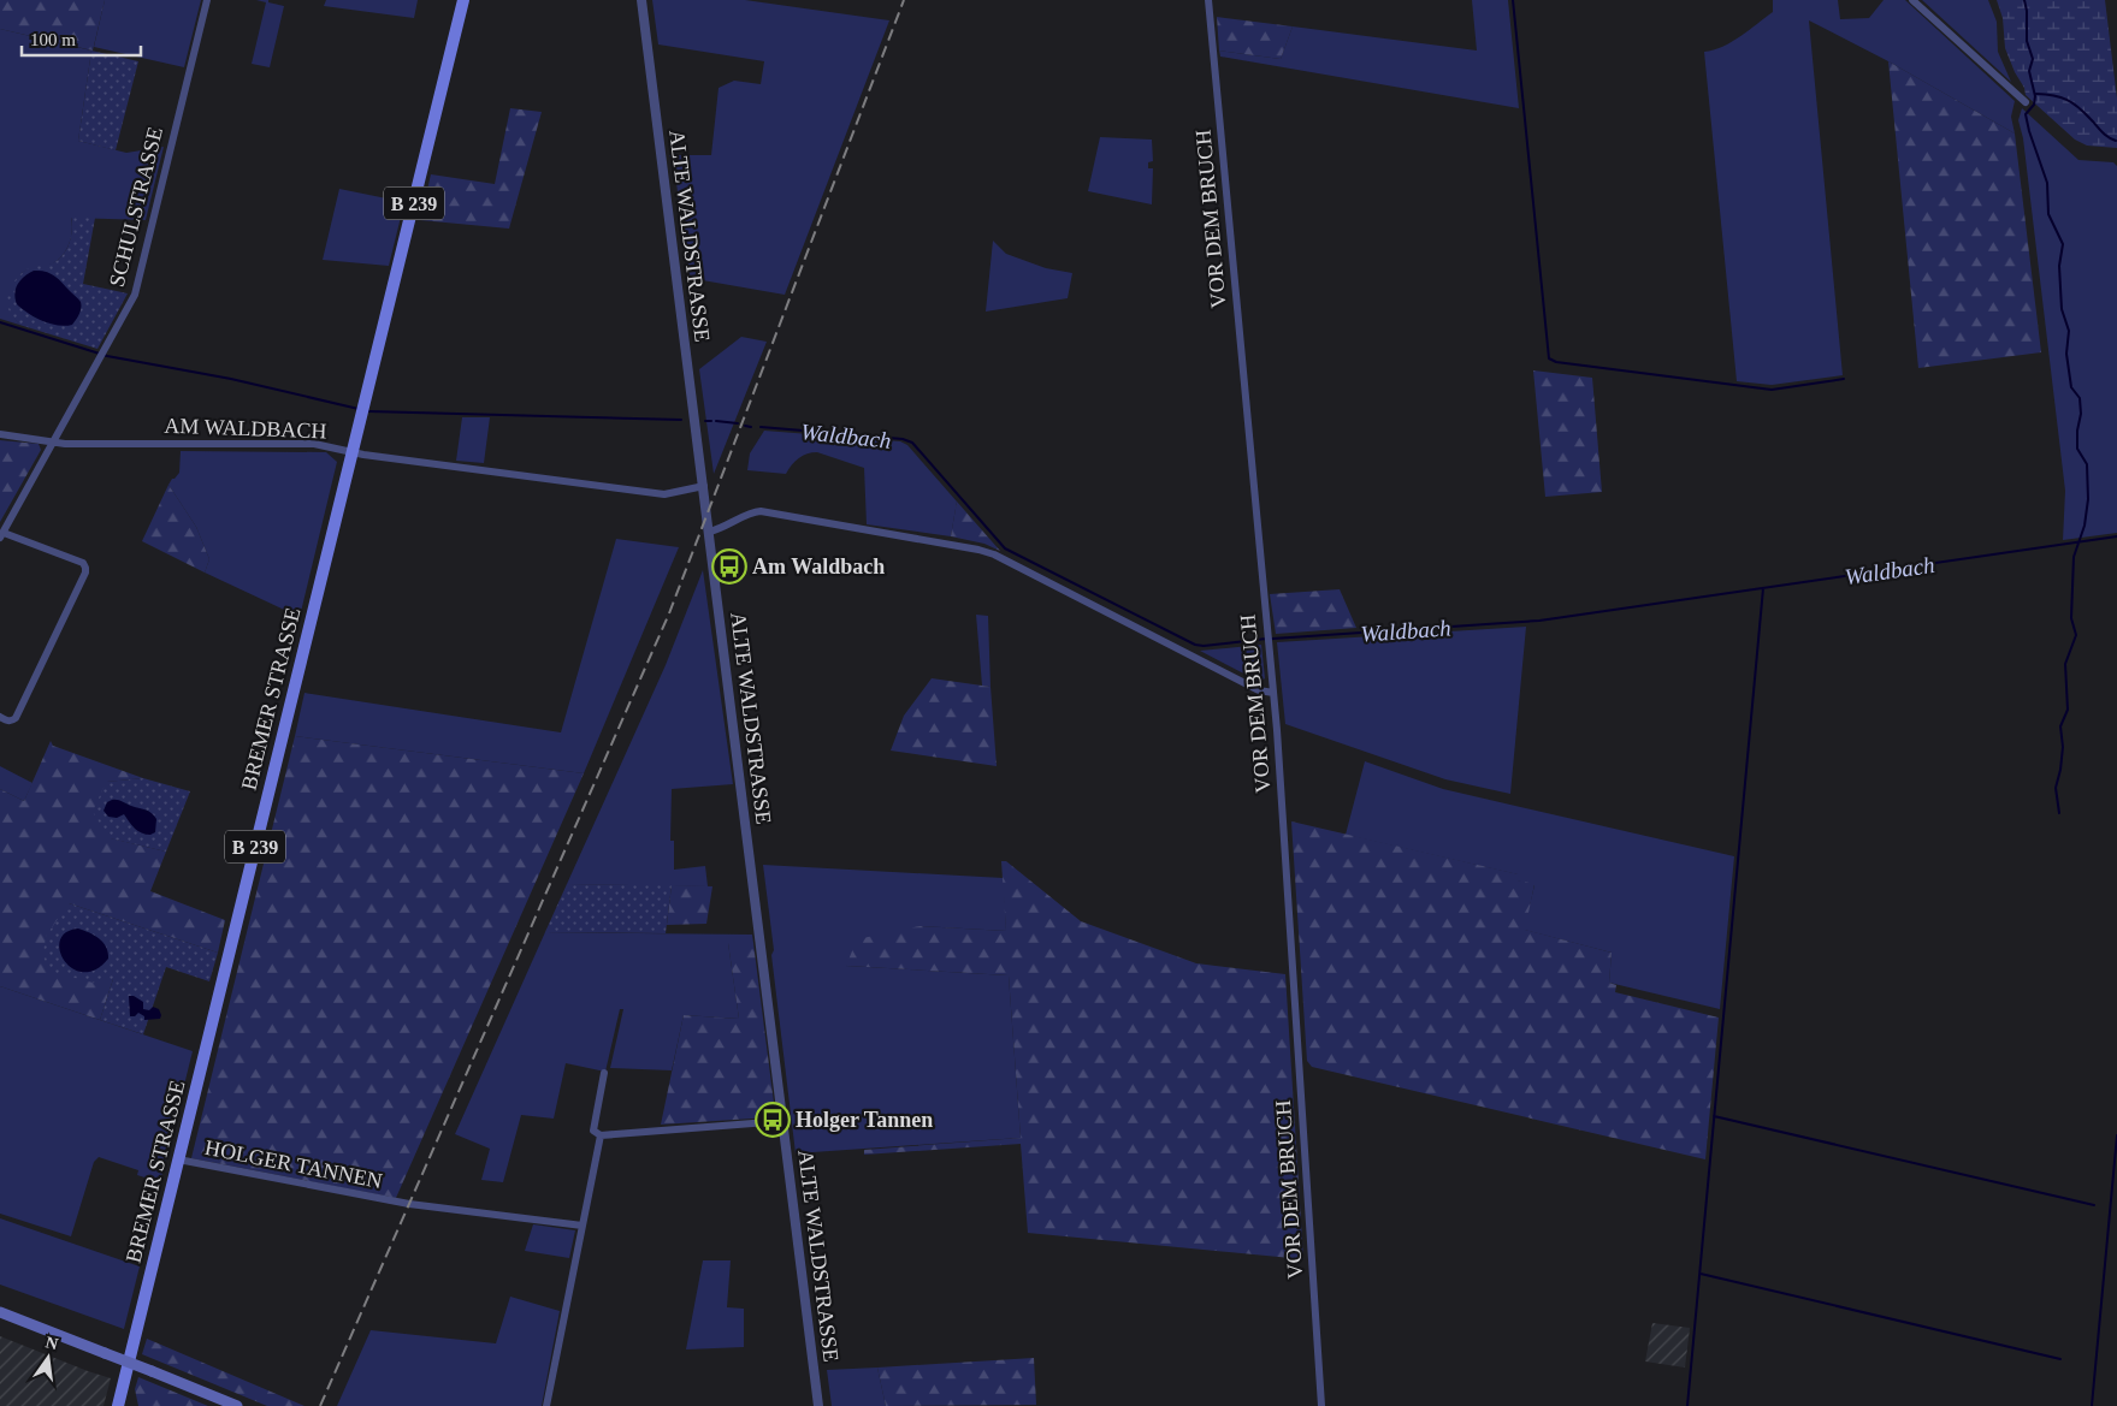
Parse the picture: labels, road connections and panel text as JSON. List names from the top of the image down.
{
  "streets": {
    "main road": ["B 239", "BREMER STRASSE"],
    "street": [
      "SCHULSTRASSE",
      "VOR DEM BRUCH",
      "ALTE WALDSTRASSE",
      "AM WALDBACH",
      "HOLGER TANNEN"
    ]
  },
  "crossings": [
    ["SCHULSTRASSE", "AM WALDBACH"],
    ["ALTE WALDSTRASSE", "AM WALDBACH"],
    ["AM WALDBACH", "BREMER STRASSE"],
    ["BREMER STRASSE", "HOLGER TANNEN"]
  ],
  "water": ["Waldbach"],
  "places": {
    "bus stop": ["Am Waldbach", "Holger Tannen"]
  },
  "scale_bar": "100 m",
  "north": "top"
}
